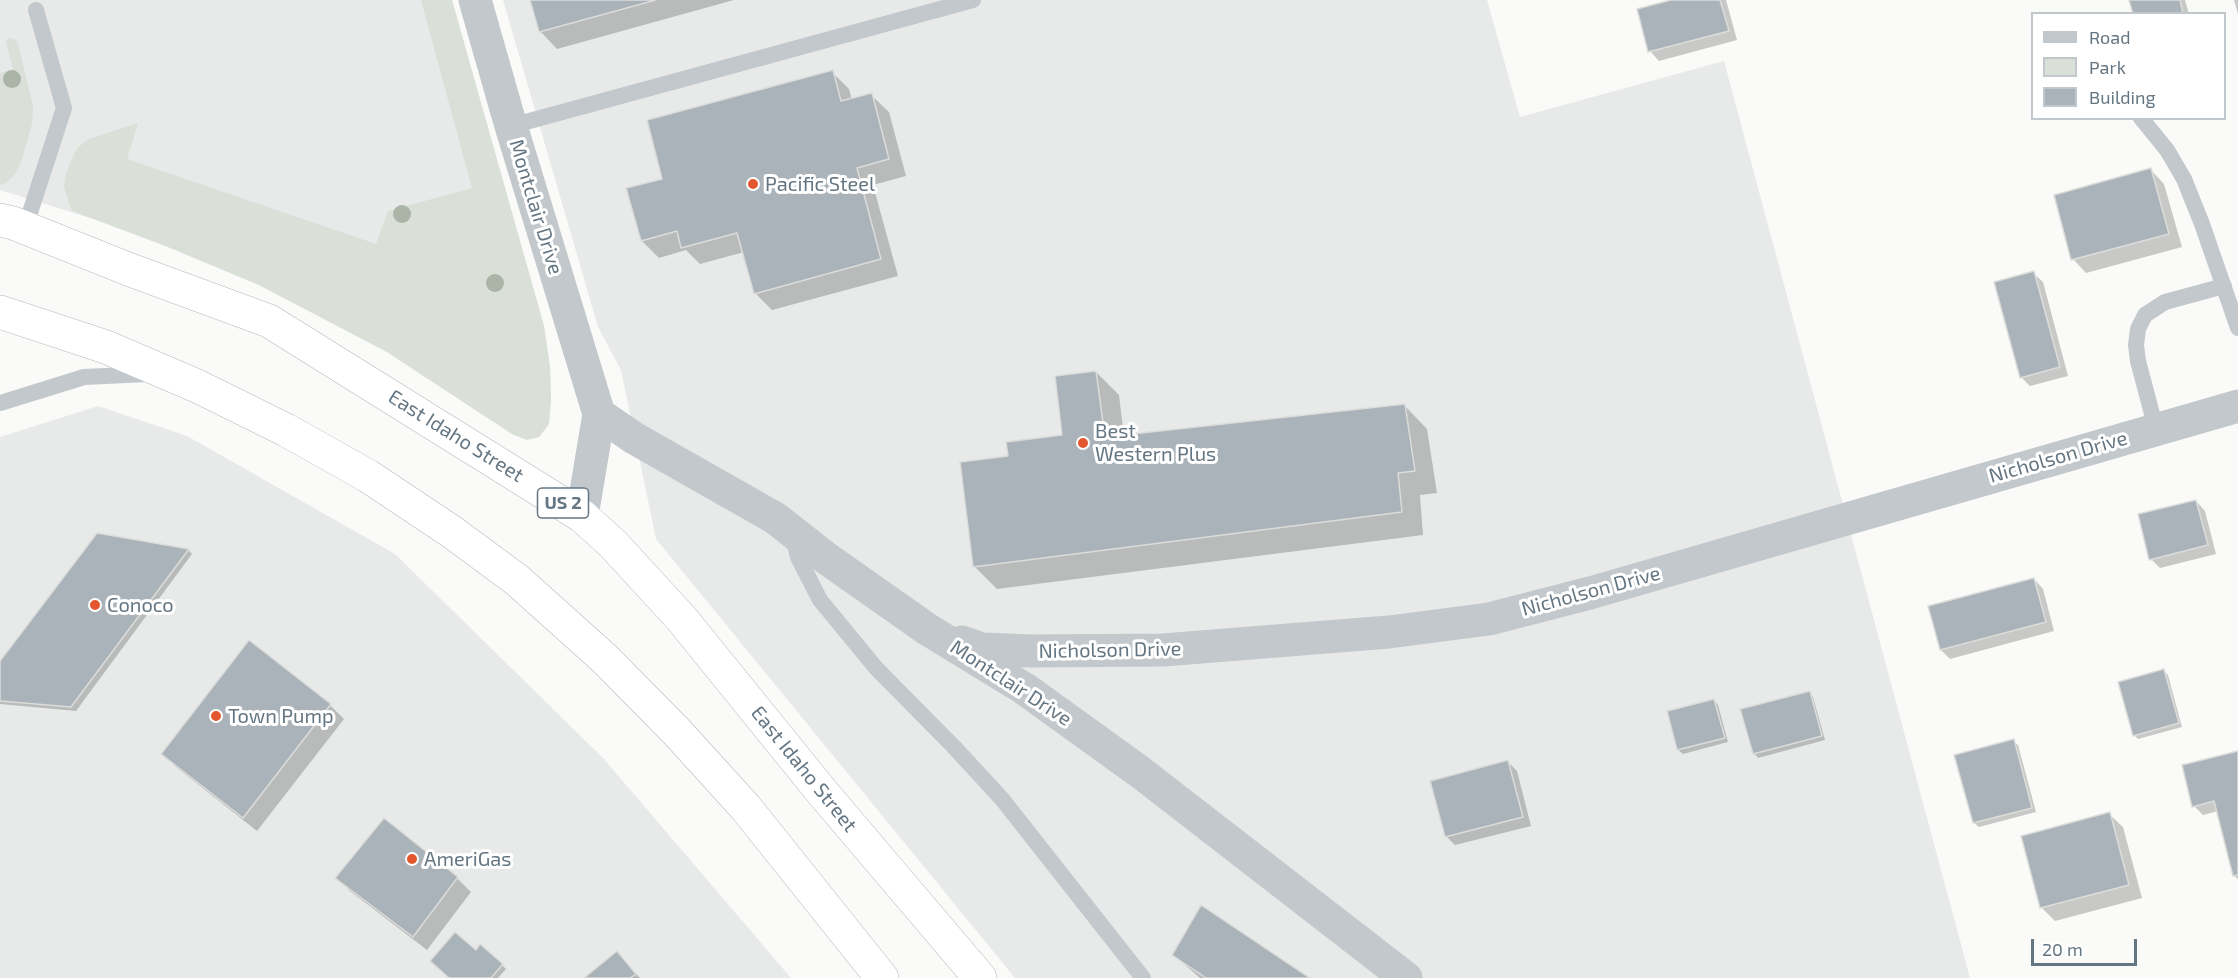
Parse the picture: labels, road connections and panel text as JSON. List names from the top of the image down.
{
  "streets": {
    "highway": ["East Idaho Street", "US 2"],
    "street": ["Montclair Drive", "Nicholson Drive"]
  },
  "crossings": [
    ["Montclair Drive", "East Idaho Street"],
    ["Montclair Drive", "Nicholson Drive"]
  ],
  "places": [
    "Pacific Steel",
    "Best Western Plus",
    "Conoco",
    "Town Pump",
    "AmeriGas"
  ],
  "legend": ["Road", "Park", "Building"],
  "scale_bar": "20 m"
}
